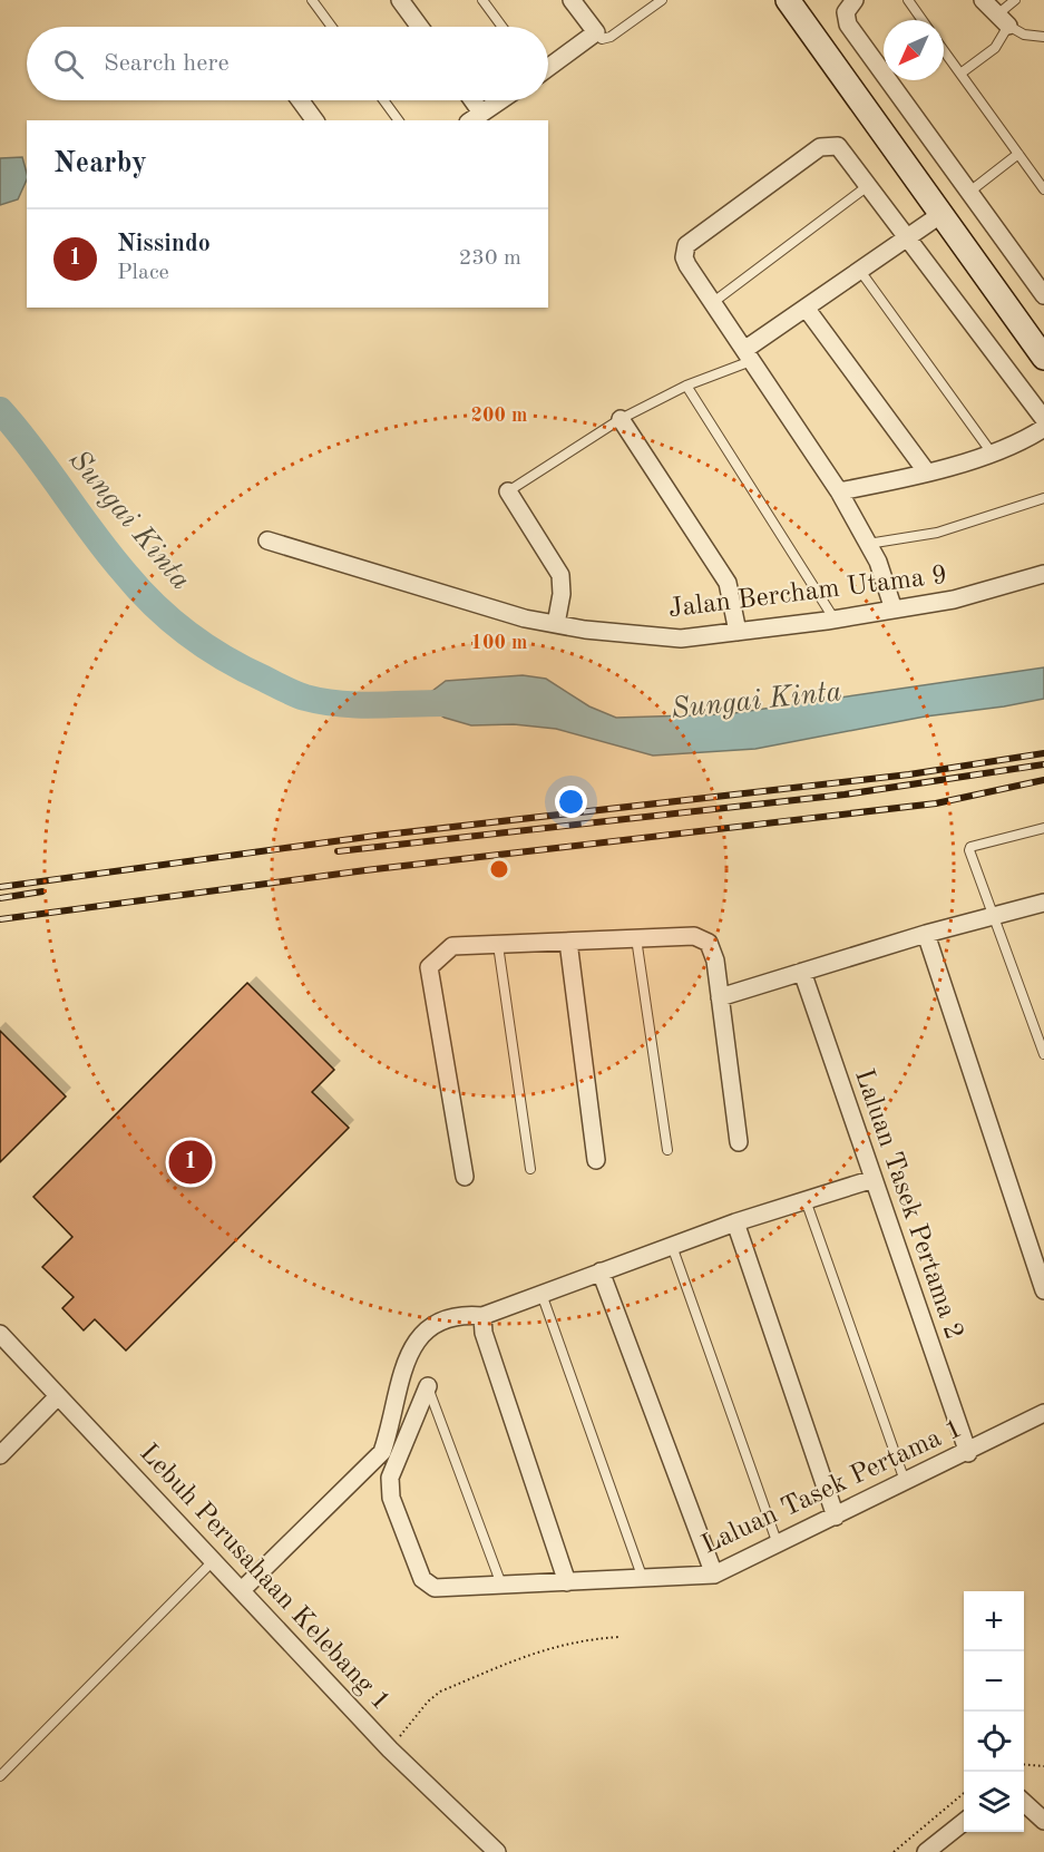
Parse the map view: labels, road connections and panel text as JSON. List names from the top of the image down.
{
  "streets": {
    "street": [
      "Jalan Bercham Utama 9",
      "Laluan Tasek Pertama 2",
      "Laluan Tasek Pertama 1",
      "Lebuh Perusahaan Kelebang 1"
    ]
  },
  "crossings": [
    ["Laluan Tasek Pertama 2", "Laluan Tasek Pertama 1"]
  ],
  "water": ["Sungai Kinta"],
  "north": "bottom left",
  "page": {
    "search": "Search here",
    "heading": "Nearby",
    "list": [
      {
        "mark": "1",
        "name": "Nissindo",
        "note": "Place",
        "value": "230 m"
      }
    ],
    "pins": "1",
    "map_buttons": ["+", "−"]
  },
  "rings": ["200 m", "100 m"]
}
